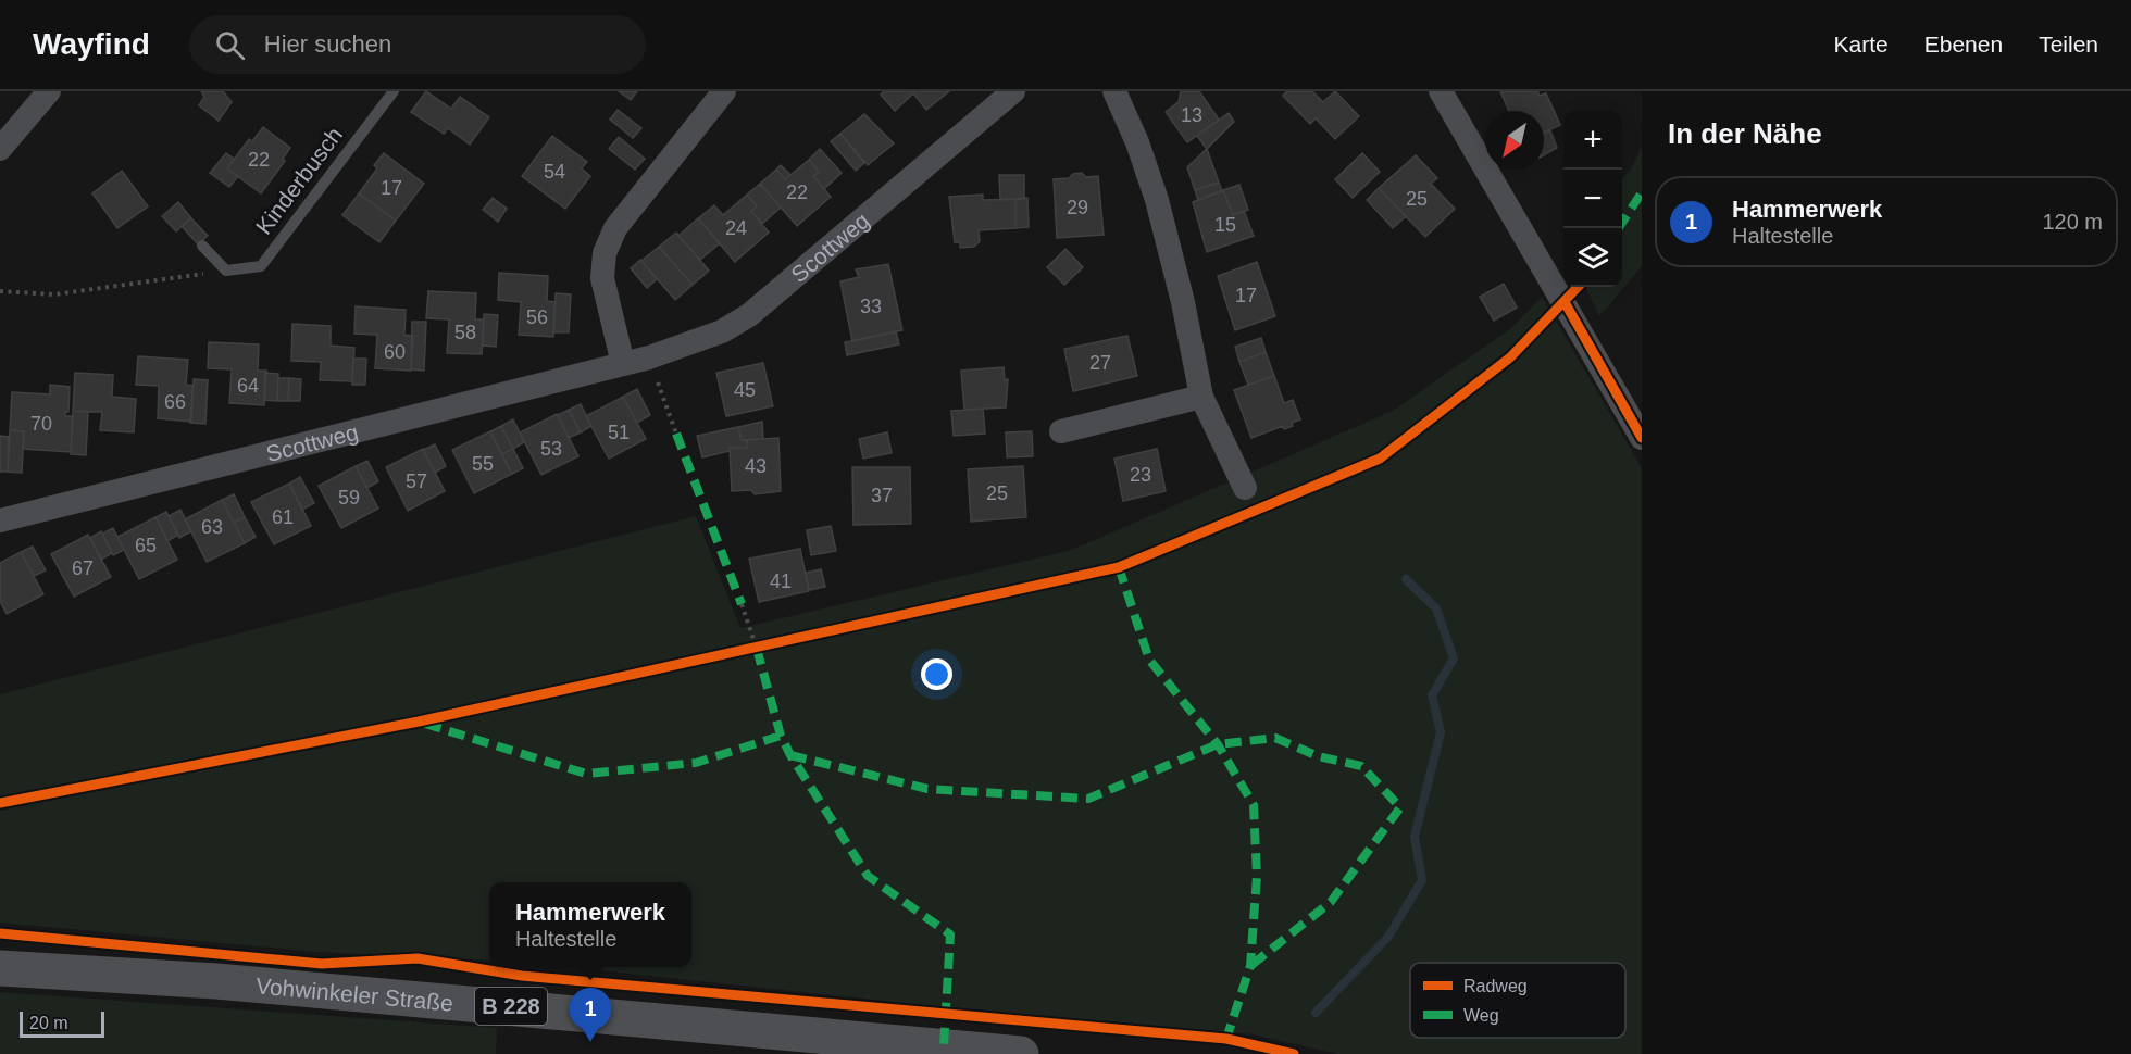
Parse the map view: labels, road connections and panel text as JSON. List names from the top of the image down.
{
  "streets": {
    "main road": ["Vohwinkeler Straße", "B 228"],
    "street": ["Scottweg"],
    "lane": ["Kinderbusch"]
  },
  "house_numbers": [
    "13",
    "22",
    "54",
    "17",
    "22",
    "25",
    "29",
    "15",
    "24",
    "17",
    "33",
    "56",
    "58",
    "60",
    "27",
    "64",
    "45",
    "66",
    "70",
    "51",
    "53",
    "55",
    "43",
    "23",
    "57",
    "25",
    "37",
    "59",
    "61",
    "63",
    "65",
    "67",
    "41"
  ],
  "legend": ["Radweg", "Weg"],
  "scale_bar": "20 m",
  "north": "bottom left",
  "page": {
    "header": "Wayfind",
    "search": "Hier suchen",
    "nav": ["Karte", "Ebenen", "Teilen"],
    "heading": "In der Nähe",
    "map_buttons": ["+", "−"],
    "list": [
      {
        "mark": "1",
        "name": "Hammerwerk",
        "note": "Haltestelle",
        "value": "120 m"
      }
    ],
    "popup": ["Hammerwerk", "Haltestelle"],
    "pins": "1",
    "scale": "20 m"
  }
}
